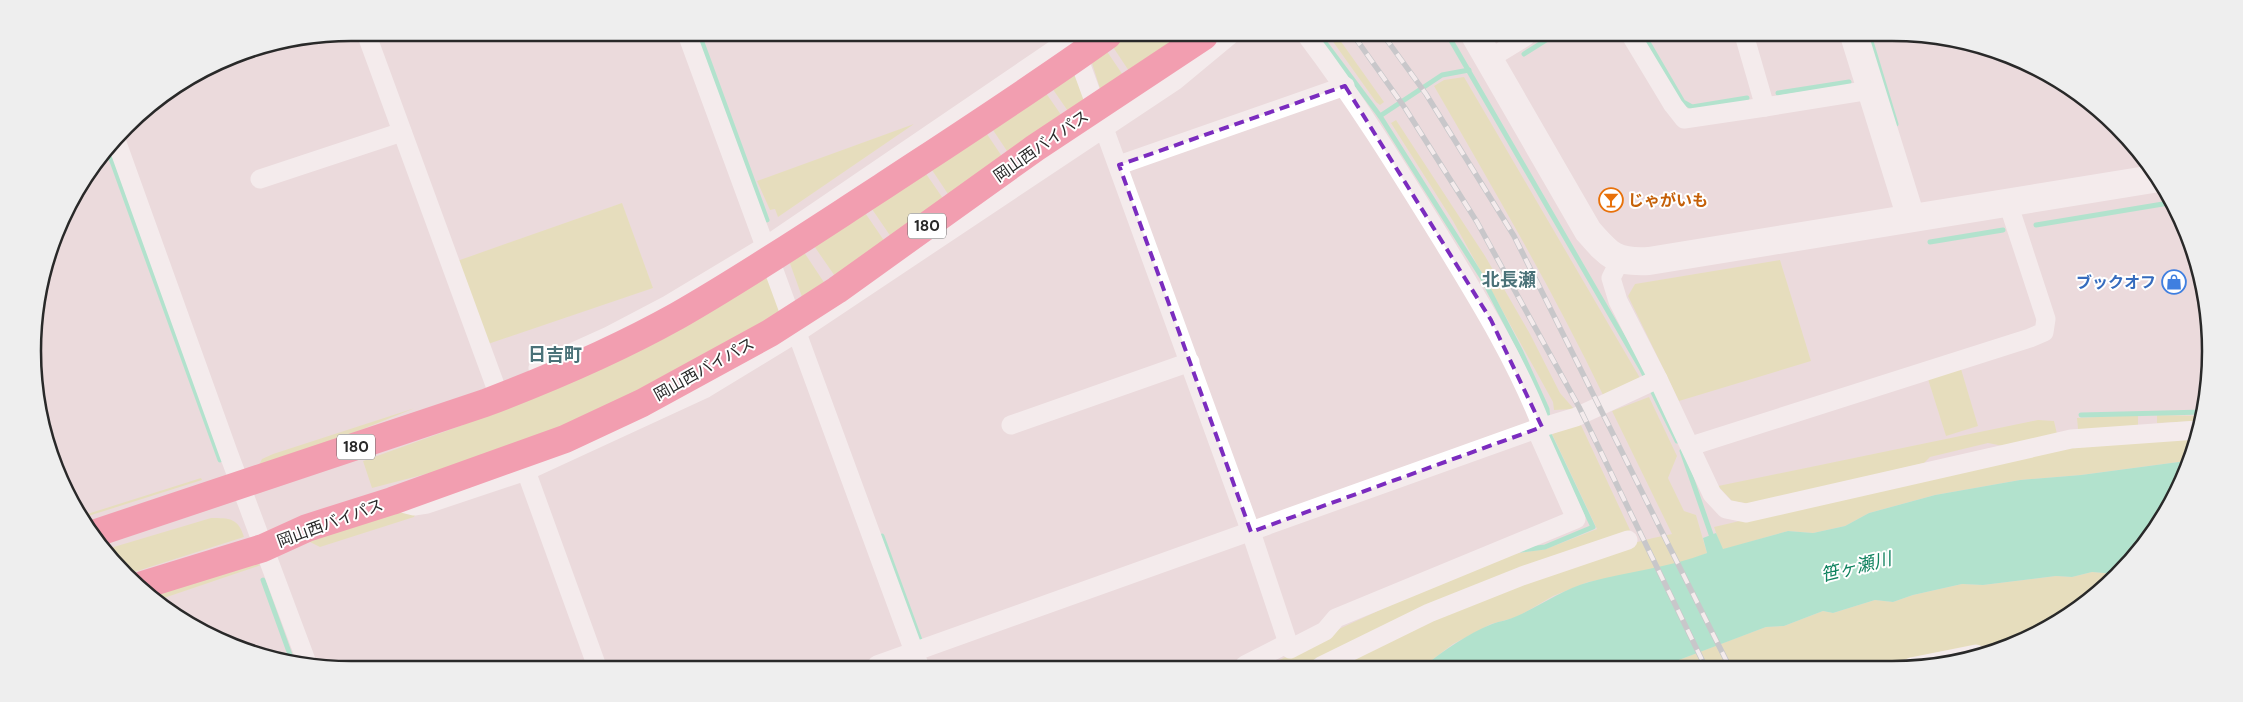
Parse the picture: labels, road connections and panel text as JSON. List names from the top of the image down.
{
  "streets": {
    "highway": ["岡山西バイパス", "180"]
  },
  "districts": ["北長瀬", "日吉町"],
  "water": ["笹ヶ瀬川"],
  "places": {
    "bar": ["じゃがいも"],
    "shop": ["ブックオフ"]
  }
}
